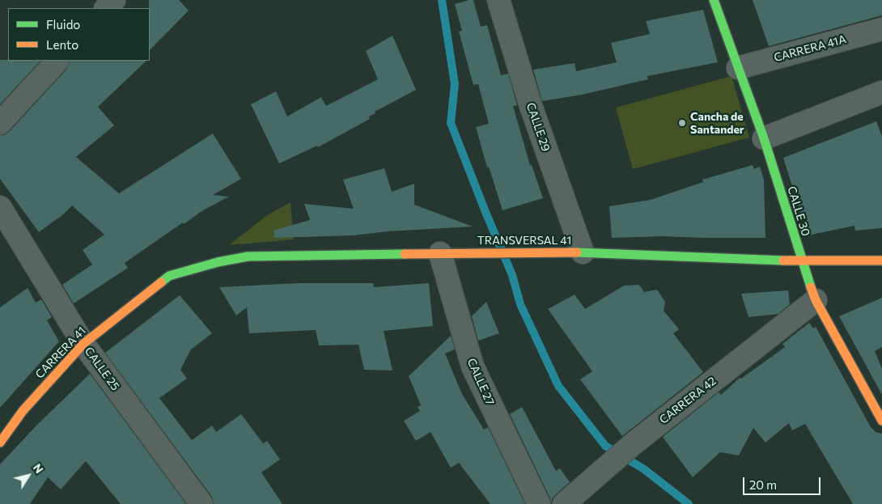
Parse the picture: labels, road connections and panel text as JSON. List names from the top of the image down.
{
  "streets": {
    "street": [
      "CARRERA 41A",
      "CALLE 29",
      "CALLE 30",
      "TRANSVERSAL 41",
      "CARRERA 41",
      "CALLE 25",
      "CALLE 27",
      "CARRERA 42"
    ]
  },
  "crossings": [
    ["CARRERA 41A", "CALLE 30"],
    ["CALLE 29", "TRANSVERSAL 41"],
    ["CALLE 30", "TRANSVERSAL 41"],
    ["CALLE 30", "CARRERA 42"],
    ["TRANSVERSAL 41", "CARRERA 41"],
    ["TRANSVERSAL 41", "CALLE 27"],
    ["CARRERA 41", "CALLE 25"]
  ],
  "places": ["Cancha de Santander"],
  "legend": ["Fluido", "Lento"],
  "scale_bar": "20 m",
  "north": "top right"
}
